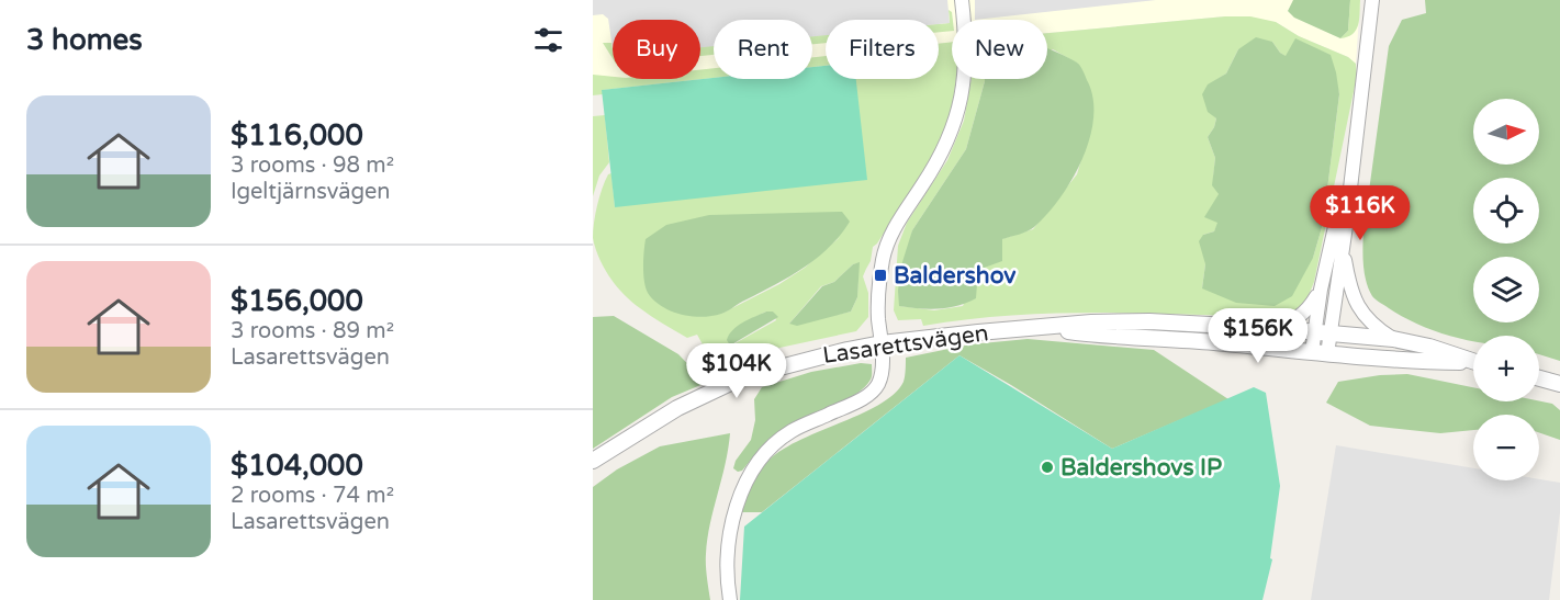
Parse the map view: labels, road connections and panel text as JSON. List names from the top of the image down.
{
  "streets": {
    "street": ["Lasarettsvägen"]
  },
  "places": {
    "transit": ["Baldershov"],
    "other": ["Baldershovs IP"]
  },
  "north": "right",
  "page": {
    "heading": "3 homes",
    "chip": [
      "Buy",
      "Rent",
      "Filters",
      "New"
    ],
    "list": [
      {
        "name": "$116,000",
        "note": "3 rooms · 98 m² · Igeltjärnsvägen"
      },
      {
        "name": "$156,000",
        "note": "3 rooms · 89 m² · Lasarettsvägen"
      },
      {
        "name": "$104,000",
        "note": "2 rooms · 74 m² · Lasarettsvägen"
      }
    ],
    "map_buttons": ["+", "−"],
    "price": ["$116K", "$156K", "$104K"]
  }
}
